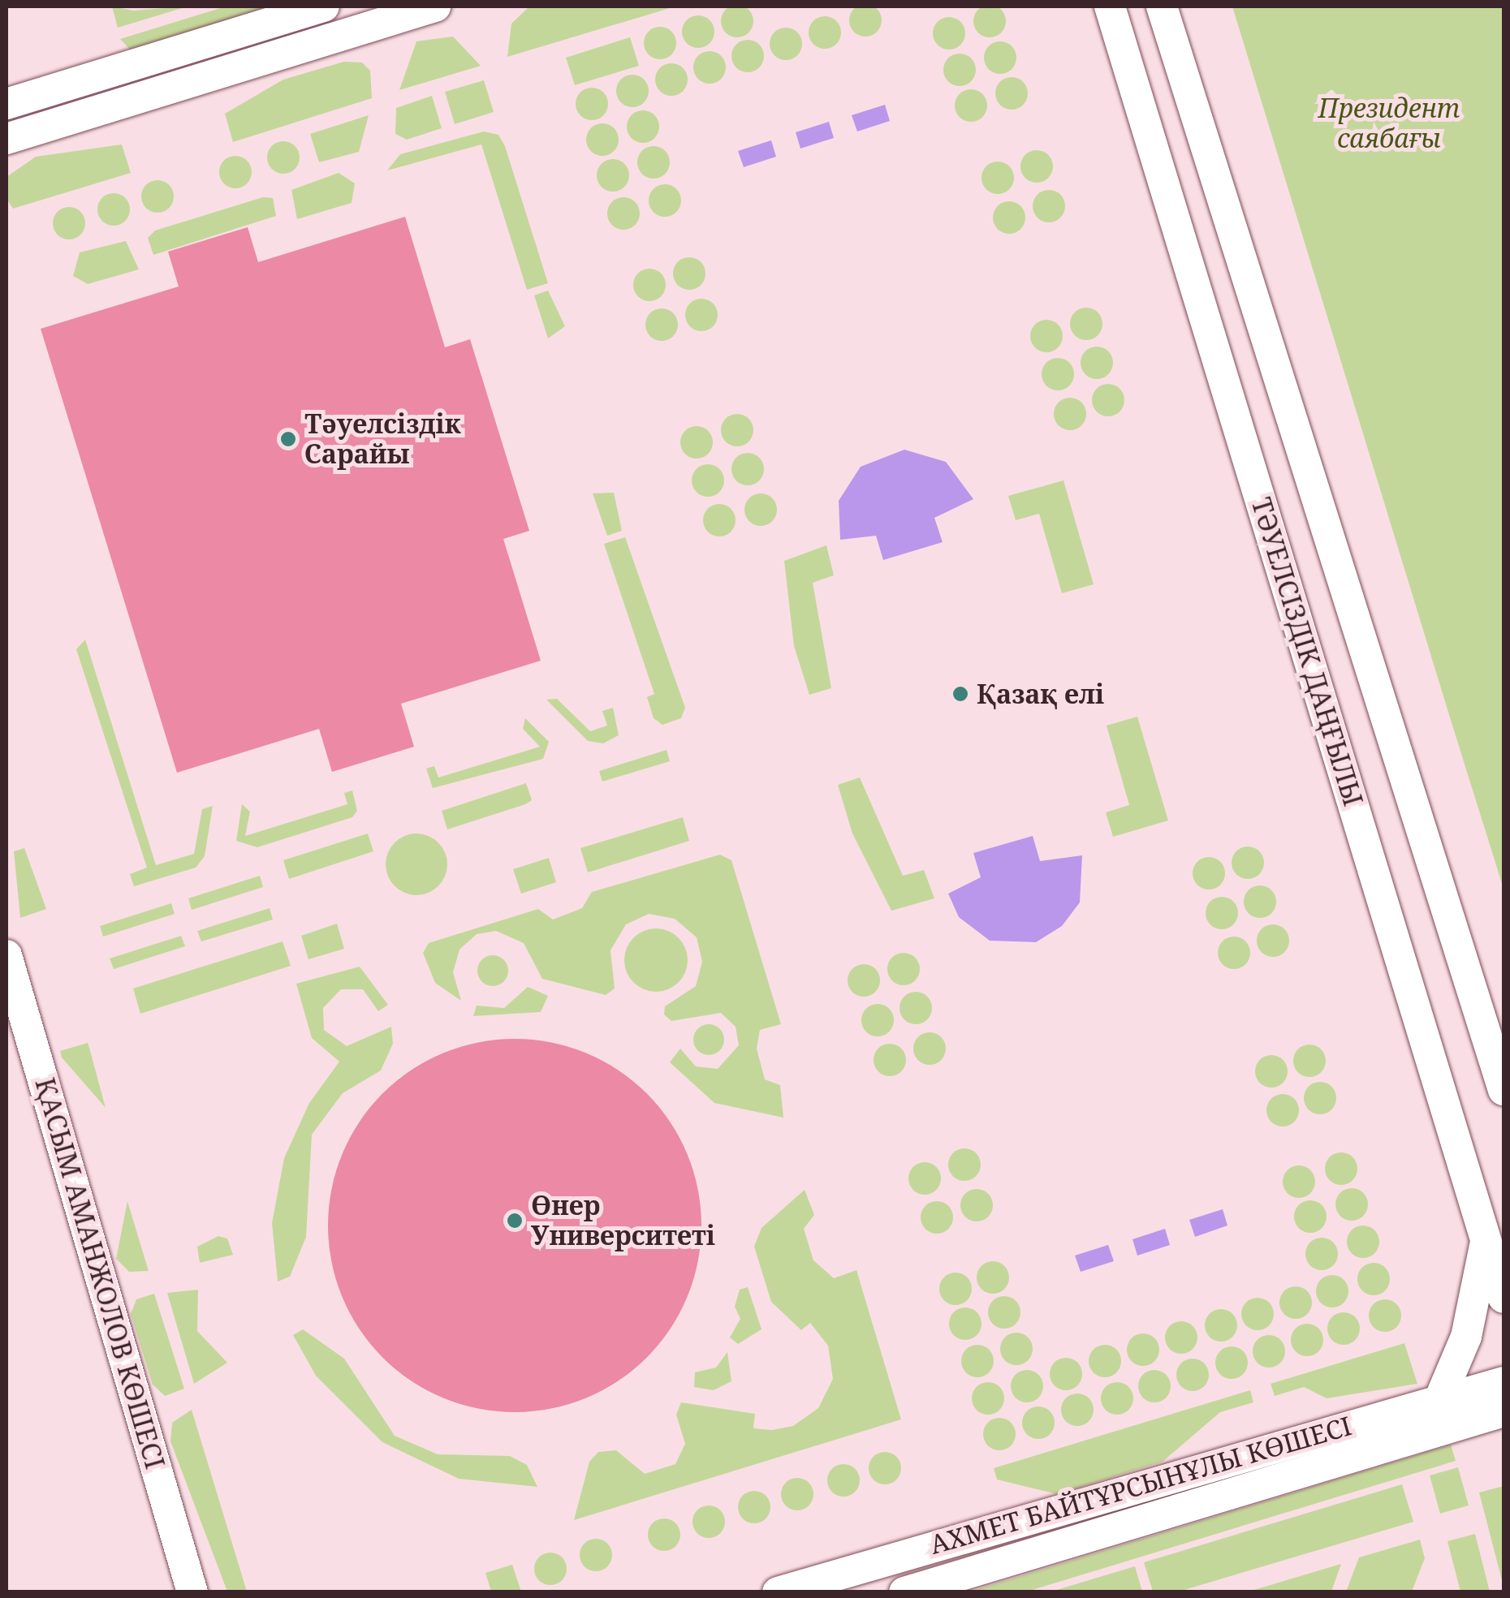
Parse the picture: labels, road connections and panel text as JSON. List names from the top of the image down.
{
  "streets": {
    "main road": ["ТӘУЕЛСІЗДІК ДАҢҒЫЛЫ", "ҚАСЫМ АМАНЖОЛОВ КӨШЕСІ", "АХМЕТ БАЙТҰРСЫНҰЛЫ КӨШЕСІ"]
  },
  "parks": ["Президент саябағы"],
  "places": ["Тәуелсіздік Сарайы", "Қазақ елі", "Өнер Университеті"]
}
